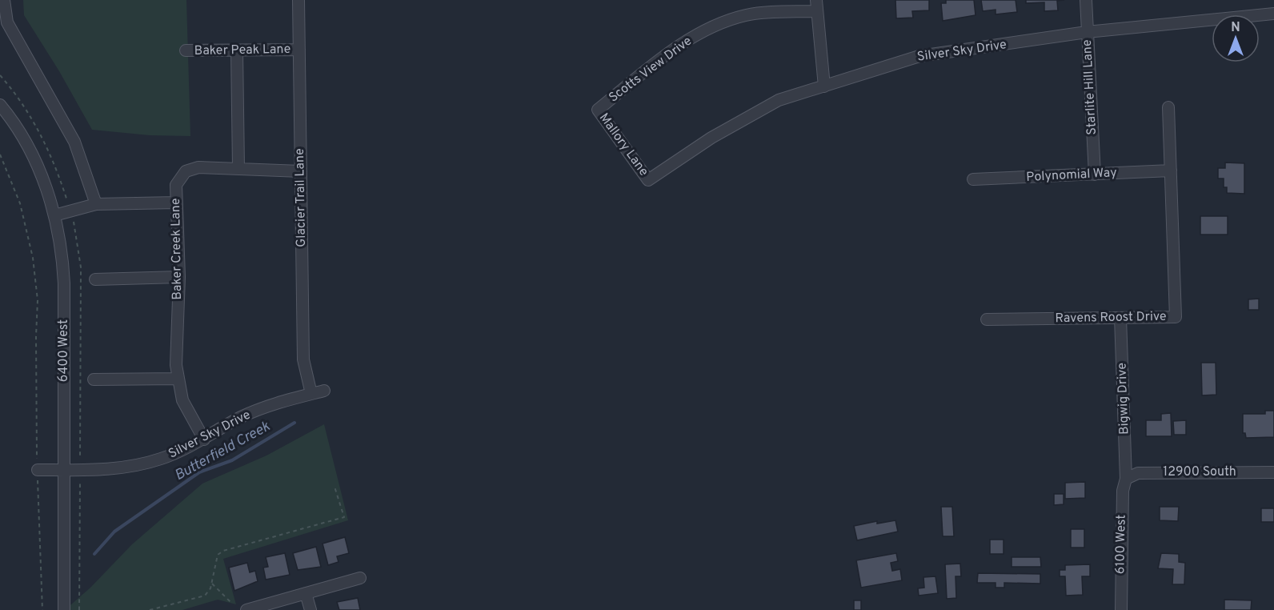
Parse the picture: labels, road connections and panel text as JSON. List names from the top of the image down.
{
  "streets": {
    "street": [
      "Baker Peak Lane",
      "Silver Sky Drive",
      "Scotts View Drive",
      "Starlite Hill Lane",
      "Mallory Lane",
      "Polynomial Way",
      "Glacier Trail Lane",
      "Baker Creek Lane",
      "Ravens Roost Drive",
      "6400 West",
      "Bigwig Drive",
      "12900 South",
      "6100 West"
    ]
  },
  "crossings": [
    ["Baker Peak Lane", "Glacier Trail Lane"],
    ["Silver Sky Drive", "Starlite Hill Lane"],
    ["Silver Sky Drive", "Mallory Lane"],
    ["Silver Sky Drive", "Glacier Trail Lane"],
    ["Silver Sky Drive", "Baker Creek Lane"],
    ["Silver Sky Drive", "6400 West"],
    ["Scotts View Drive", "Mallory Lane"],
    ["Starlite Hill Lane", "Polynomial Way"],
    ["Polynomial Way", "Ravens Roost Drive"],
    ["Glacier Trail Lane", "Baker Creek Lane"],
    ["Ravens Roost Drive", "Bigwig Drive"],
    ["Bigwig Drive", "12900 South"],
    ["Bigwig Drive", "6100 West"],
    ["12900 South", "6100 West"]
  ],
  "water": ["Butterfield Creek"],
  "north": "top"
}
